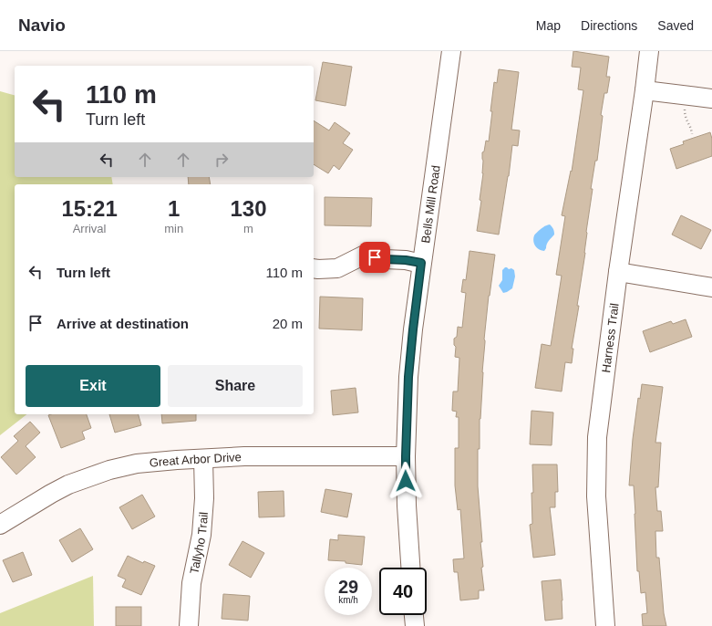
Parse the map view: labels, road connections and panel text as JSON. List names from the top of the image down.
{
  "streets": {
    "street": [
      "Bells Mill Road",
      "Harness Trail",
      "Great Arbor Drive",
      "Tallyho Trail"
    ]
  },
  "crossings": [
    ["Bells Mill Road", "Great Arbor Drive"],
    ["Great Arbor Drive", "Tallyho Trail"]
  ],
  "page": {
    "header": "Navio",
    "nav": ["Map", "Directions", "Saved"],
    "turn": ["110 m", "Turn left"],
    "eta": [
      "15:21",
      "Arrival",
      "1",
      "min",
      "130",
      "m"
    ],
    "list": [
      {
        "name": "Turn left",
        "value": "110 m"
      },
      {
        "name": "Arrive at destination",
        "value": "20 m"
      }
    ],
    "buttons": ["Exit", "Share"],
    "speed": "29 km/h",
    "limit": "40"
  }
}
